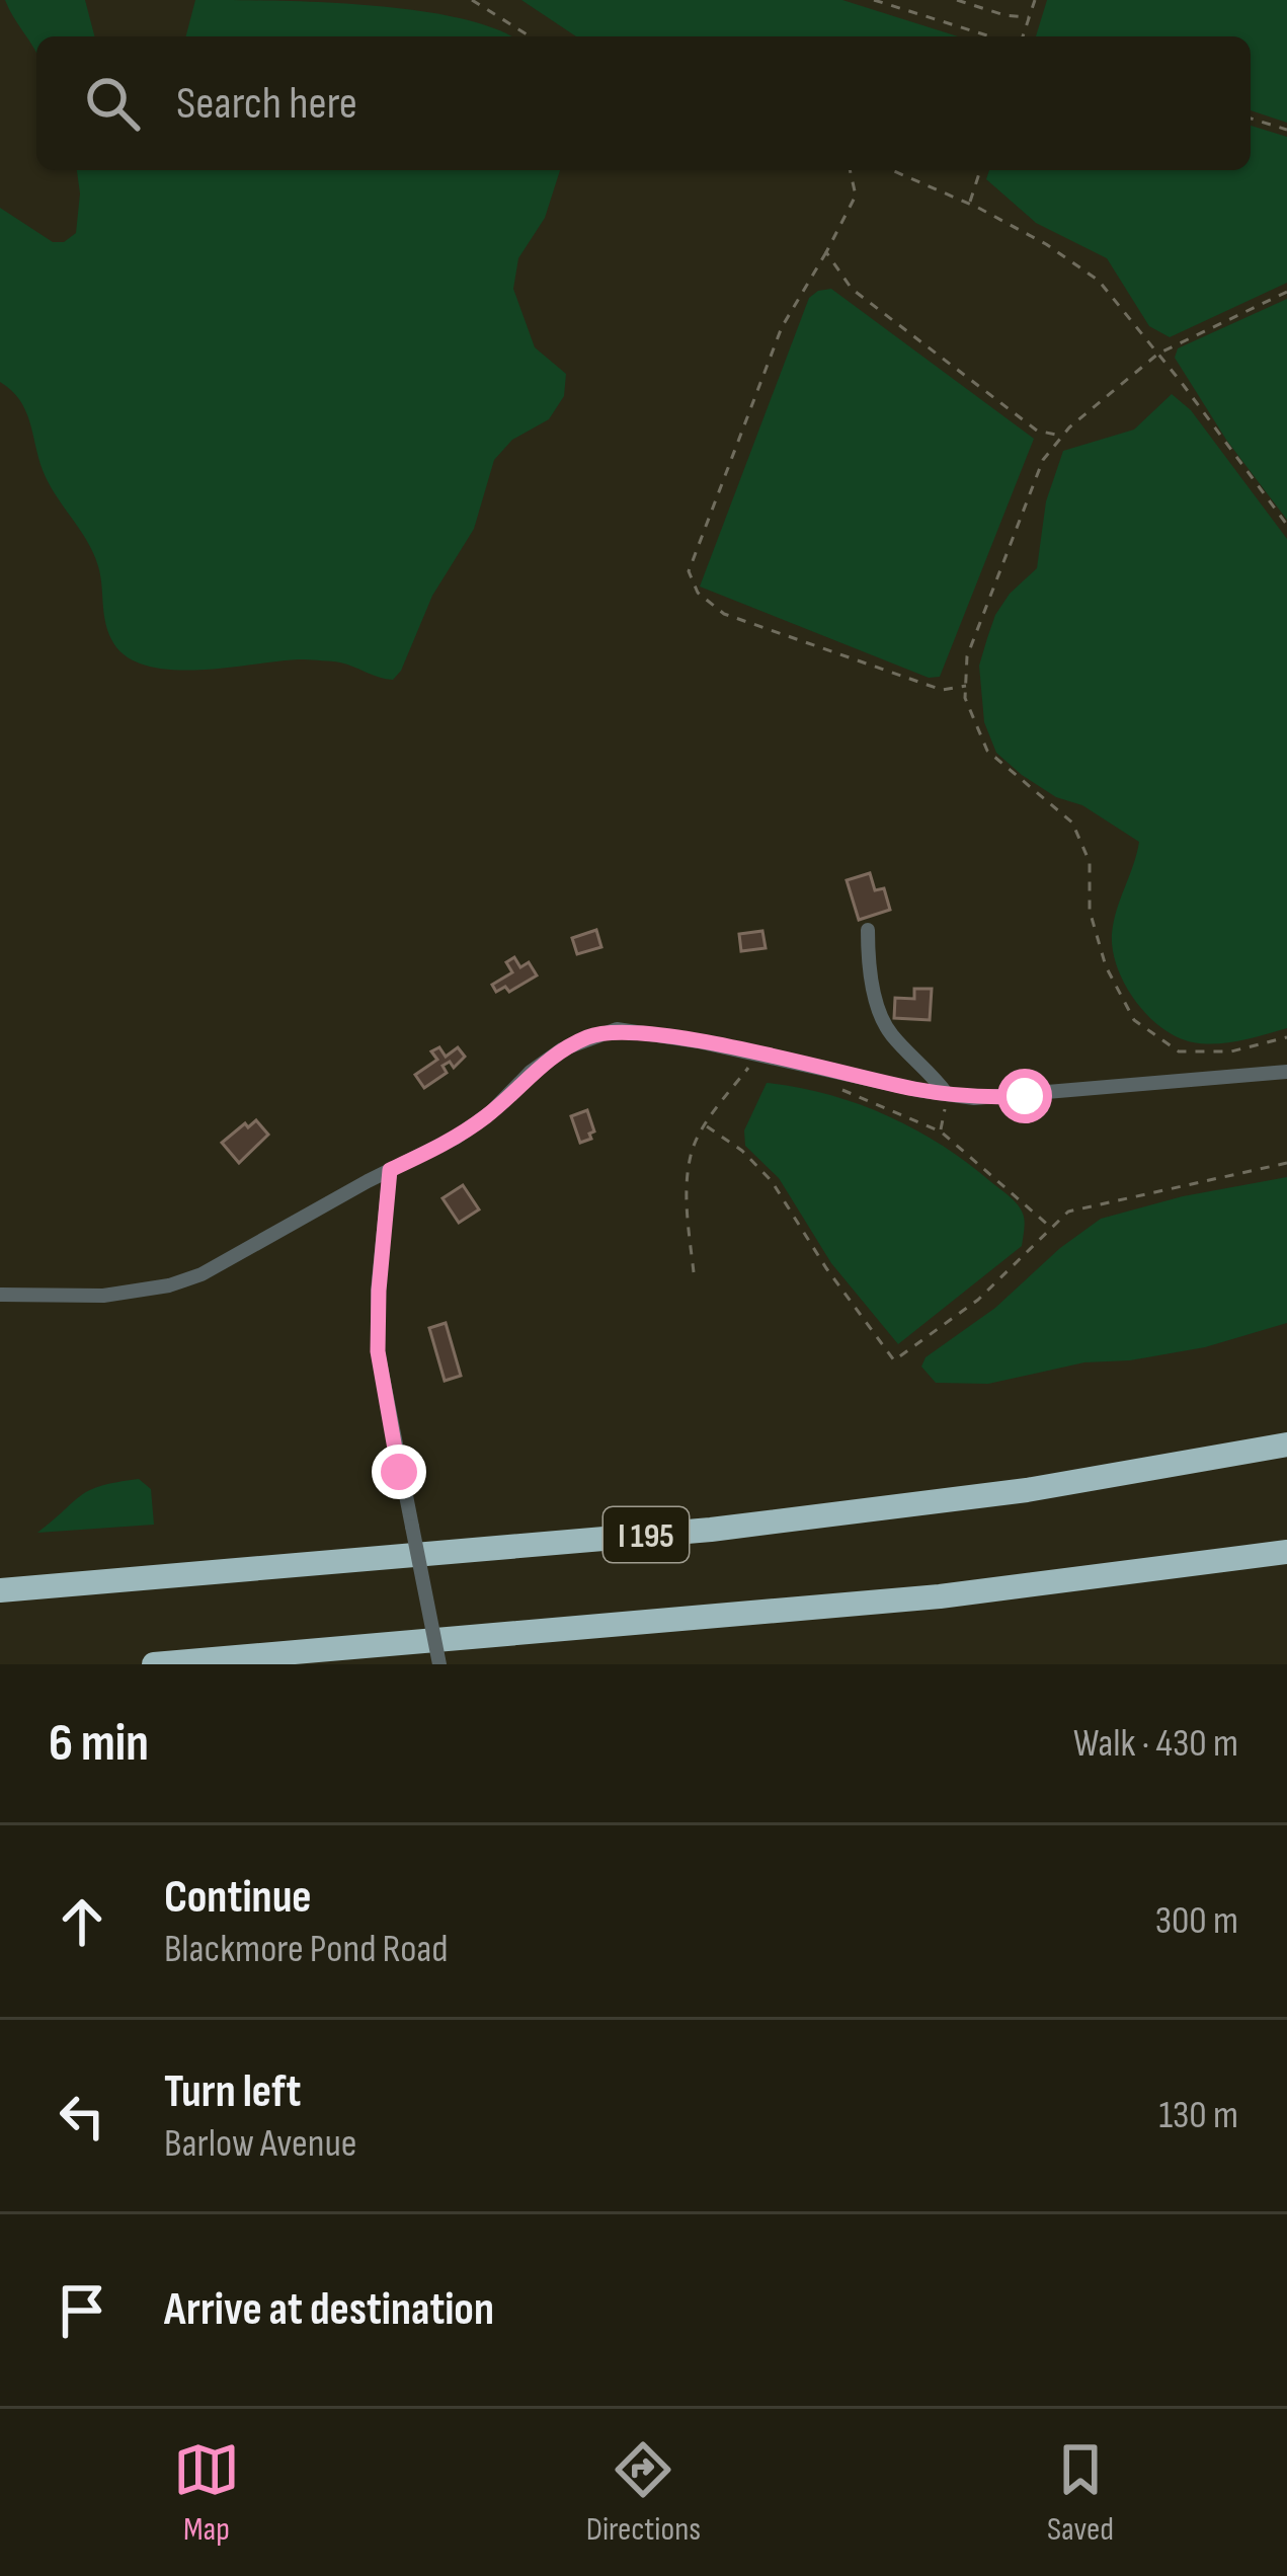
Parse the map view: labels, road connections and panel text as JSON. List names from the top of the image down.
{
  "streets": {
    "highway": ["I 195"]
  },
  "page": {
    "search": "Search here",
    "heading": ["6 min", "Walk · 430 m"],
    "list": [
      ["Continue", "Blackmore Pond Road", "300 m"],
      ["Turn left", "Barlow Avenue", "130 m"],
      "Arrive at destination"
    ],
    "nav": ["Map", "Directions", "Saved"]
  }
}
